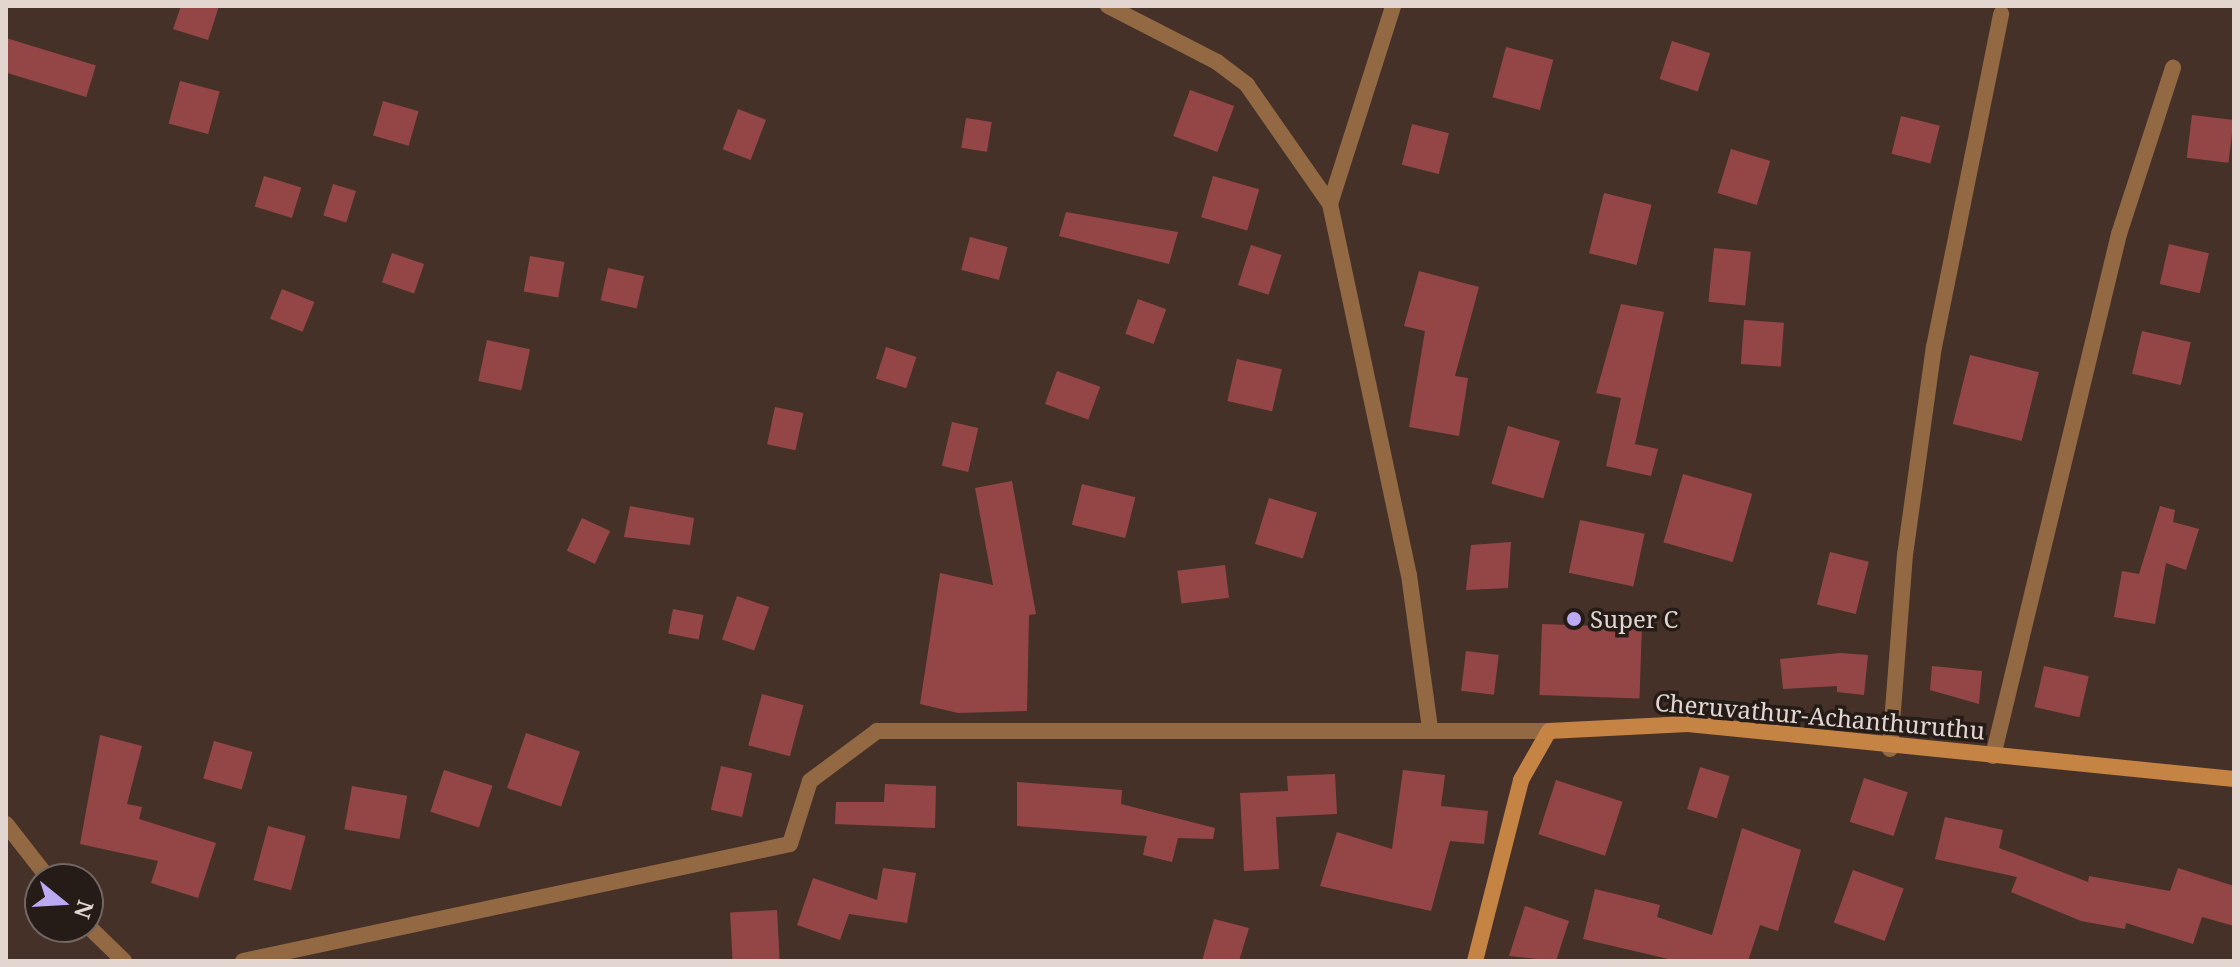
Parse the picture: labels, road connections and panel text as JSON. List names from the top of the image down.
{
  "streets": {
    "main road": ["Cheruvathur-Achanthuruthu"]
  },
  "places": ["Super C"],
  "north": "right"
}
